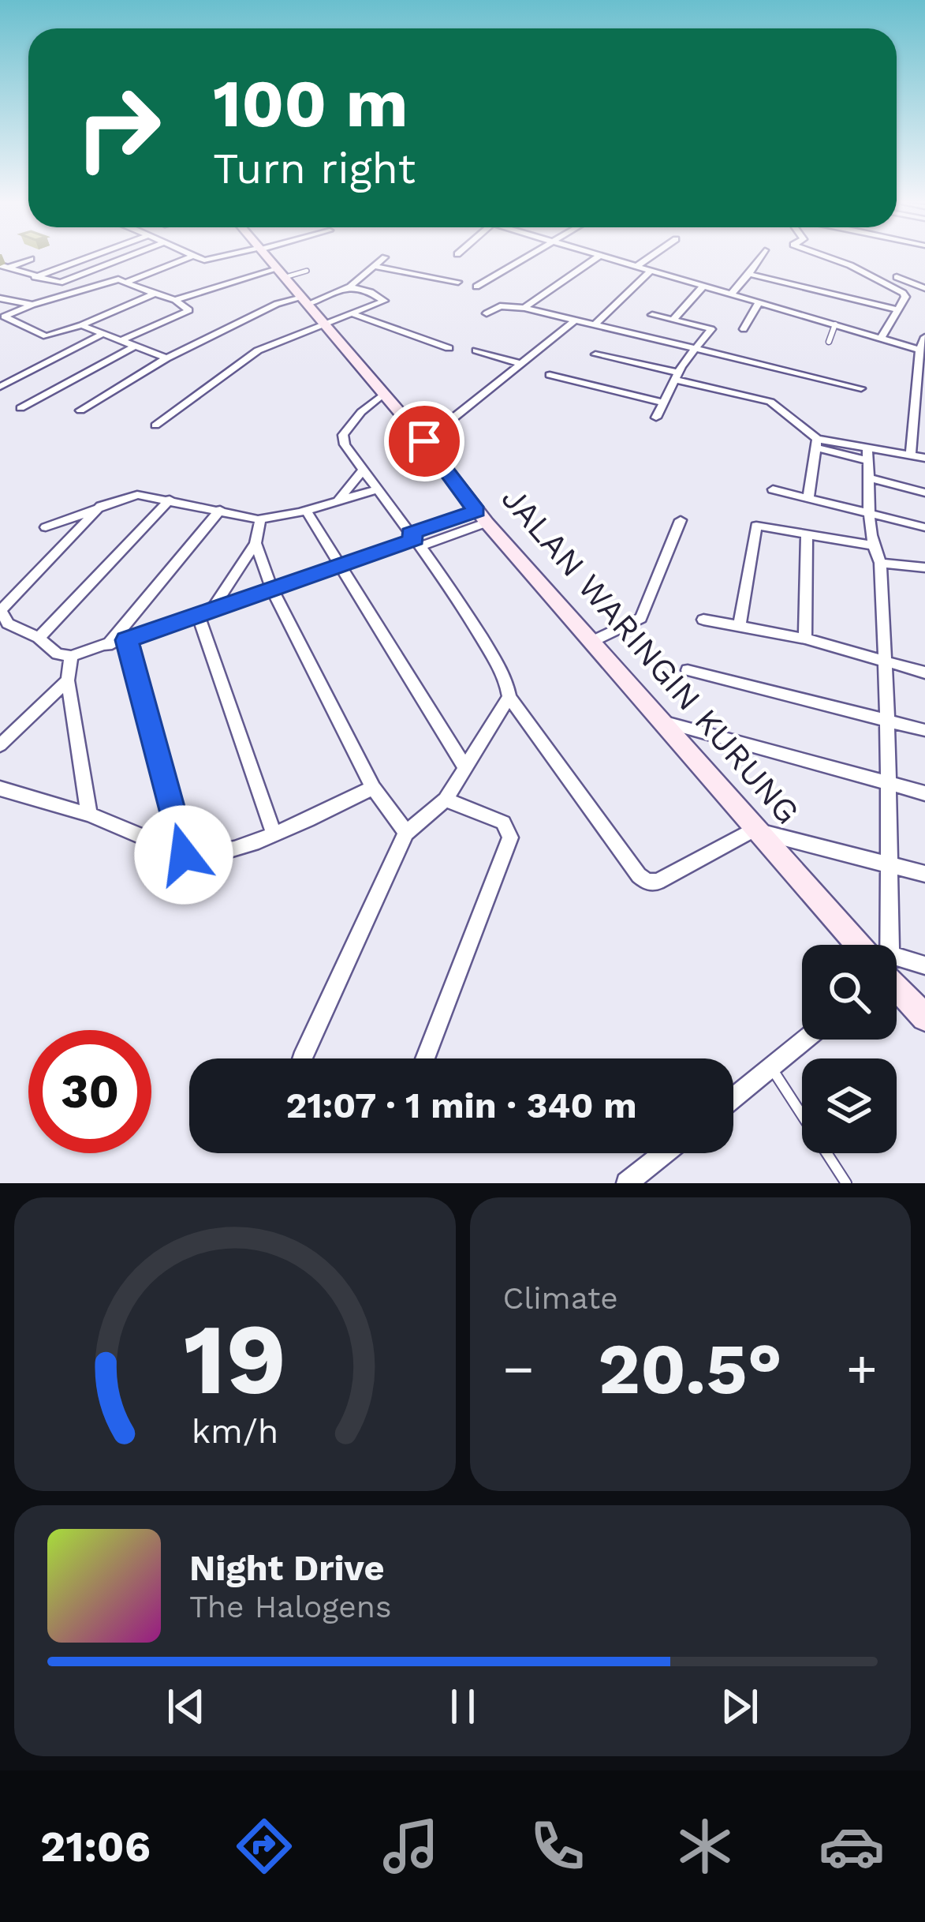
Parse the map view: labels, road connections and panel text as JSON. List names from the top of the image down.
{
  "streets": {
    "street": ["JALAN WARINGIN KURUNG"]
  },
  "page": {
    "turn": ["100 m", "Turn right"],
    "limit": "30",
    "trip": "21:07 · 1 min · 340 m",
    "tile": "Climate",
    "heat": ["−", "20.5°", "+"],
    "song": ["Night Drive", "The Halogens"],
    "tabs": "21:06",
    "gauge": ["19", "km/h"]
  }
}
